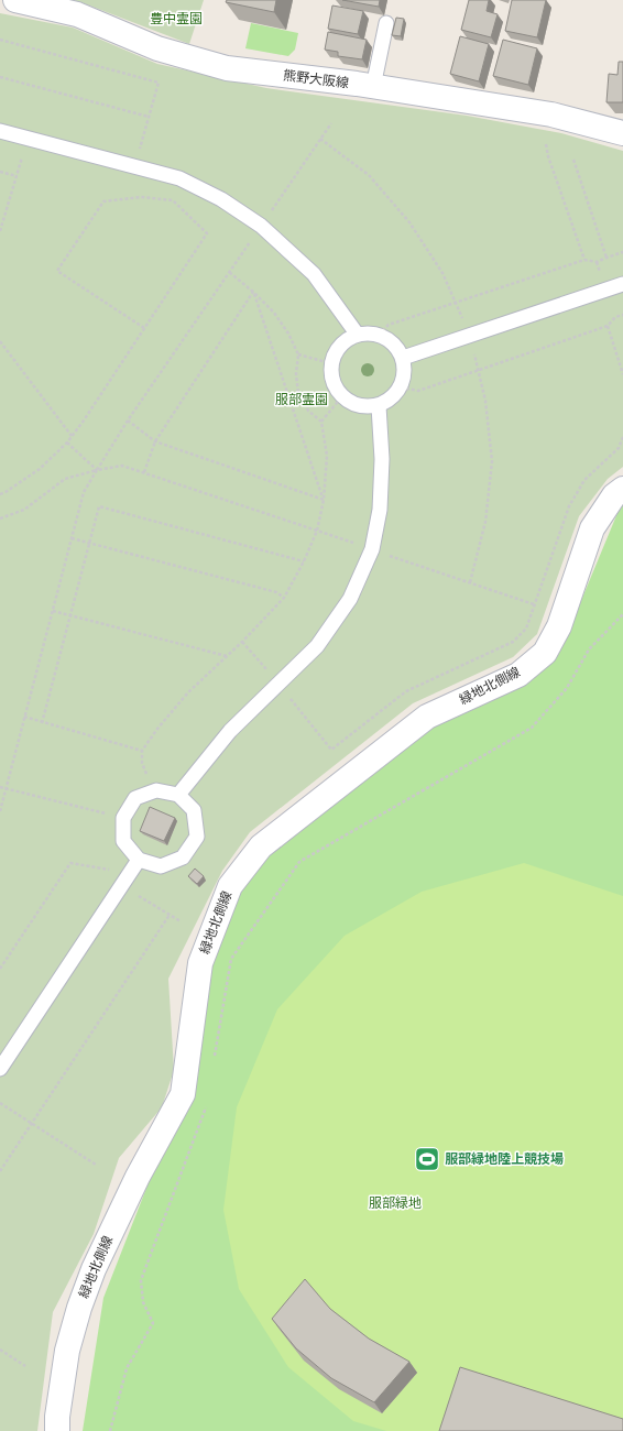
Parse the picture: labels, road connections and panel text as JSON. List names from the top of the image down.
{
  "streets": {
    "street": ["熊野大阪線", "緑地北側線"]
  },
  "parks": ["豊中霊園", "服部霊園", "服部緑地"],
  "places": {
    "sports": ["服部緑地陸上競技場"]
  }
}
